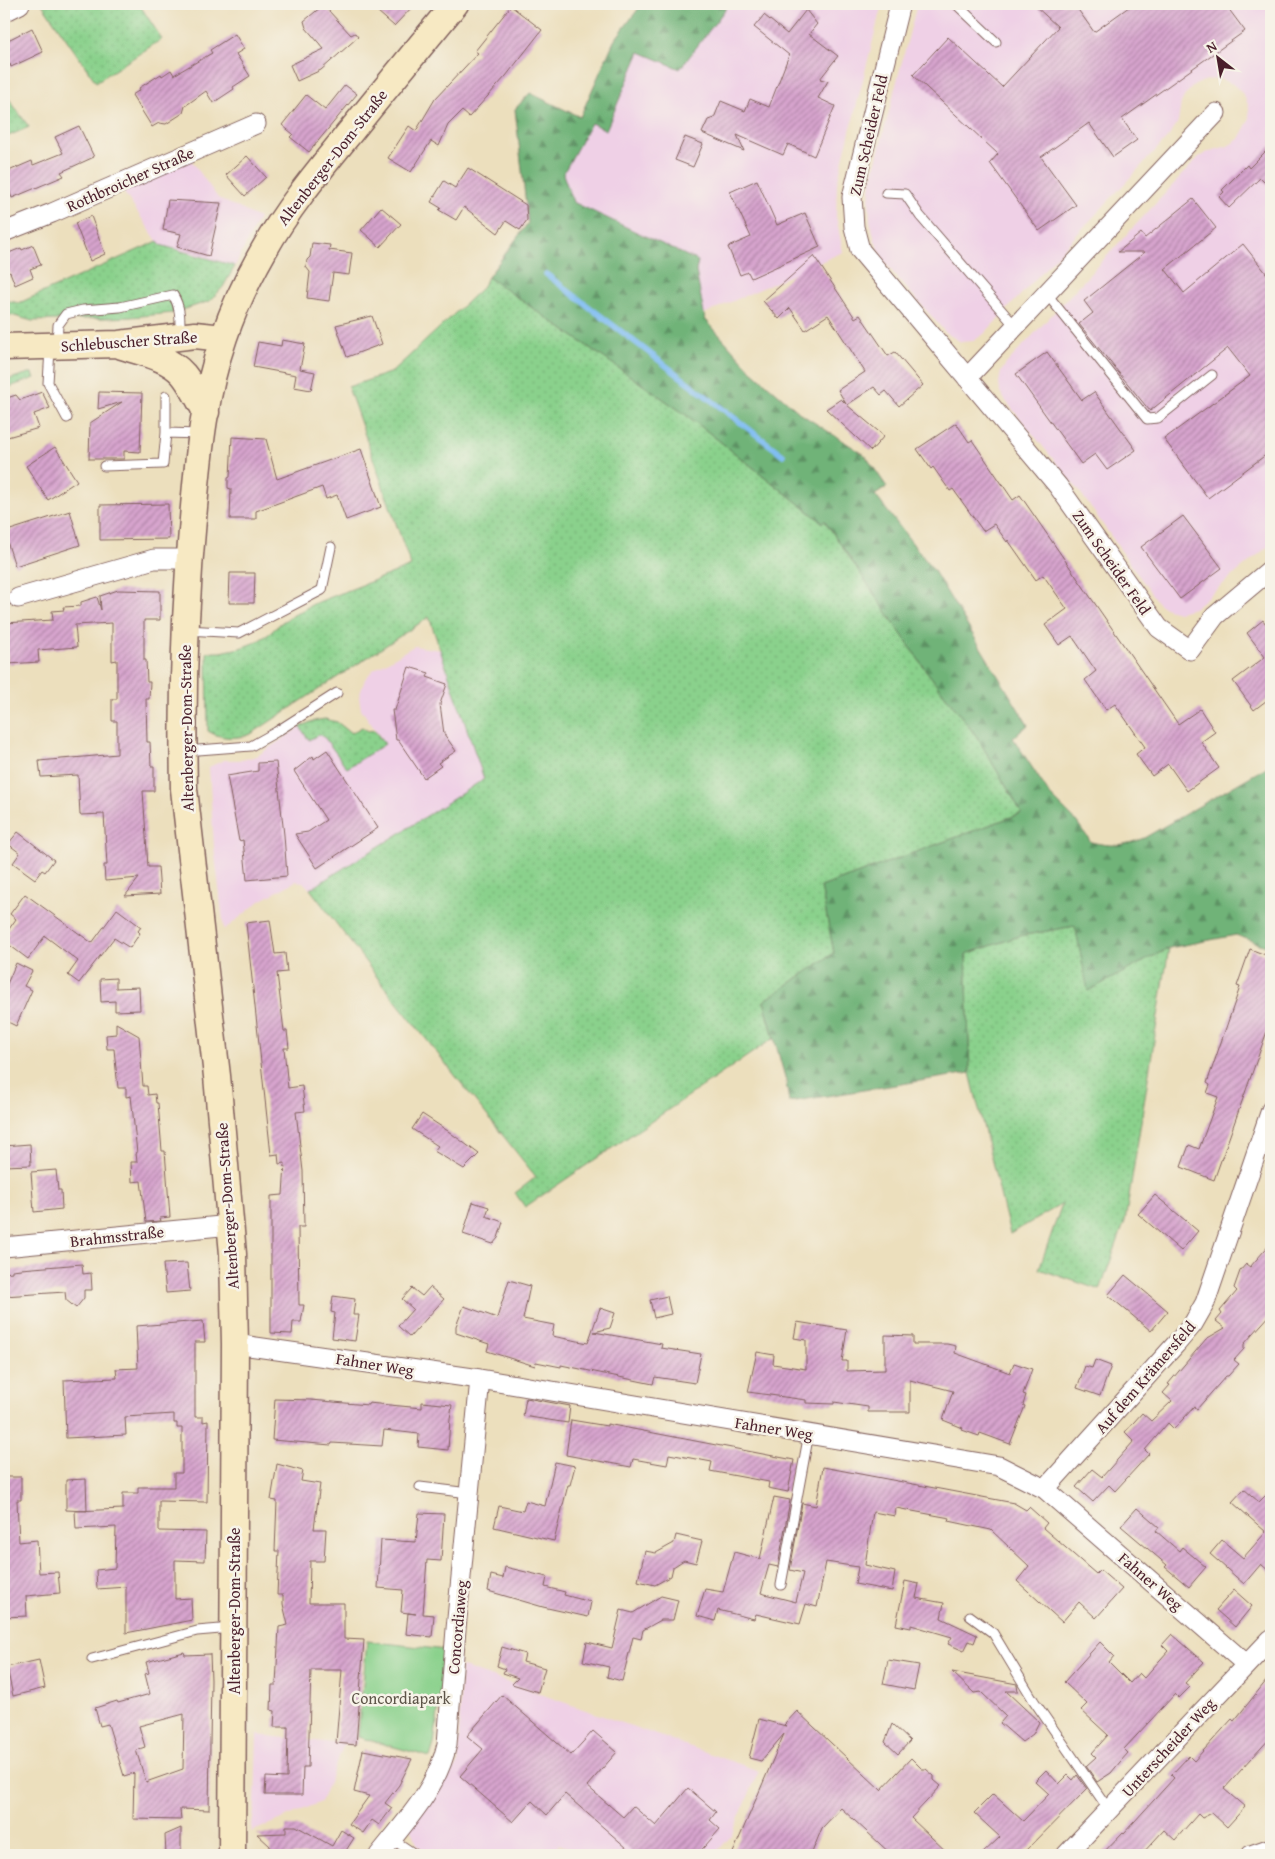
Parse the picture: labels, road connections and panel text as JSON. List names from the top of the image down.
{
  "streets": {
    "main road": ["Altenberger-Dom-Straße", "Schlebuscher Straße"],
    "street": [
      "Zum Scheider Feld",
      "Rothbroicher Straße",
      "Brahmsstraße",
      "Fahner Weg",
      "Auf dem Krämersfeld",
      "Concordiaweg",
      "Unterscheider Weg"
    ]
  },
  "crossings": [
    ["Altenberger-Dom-Straße", "Schlebuscher Straße"],
    ["Altenberger-Dom-Straße", "Brahmsstraße"],
    ["Altenberger-Dom-Straße", "Fahner Weg"],
    ["Fahner Weg", "Auf dem Krämersfeld"],
    ["Fahner Weg", "Concordiaweg"],
    ["Fahner Weg", "Unterscheider Weg"]
  ],
  "parks": ["Concordiapark"],
  "north": "top left"
}
